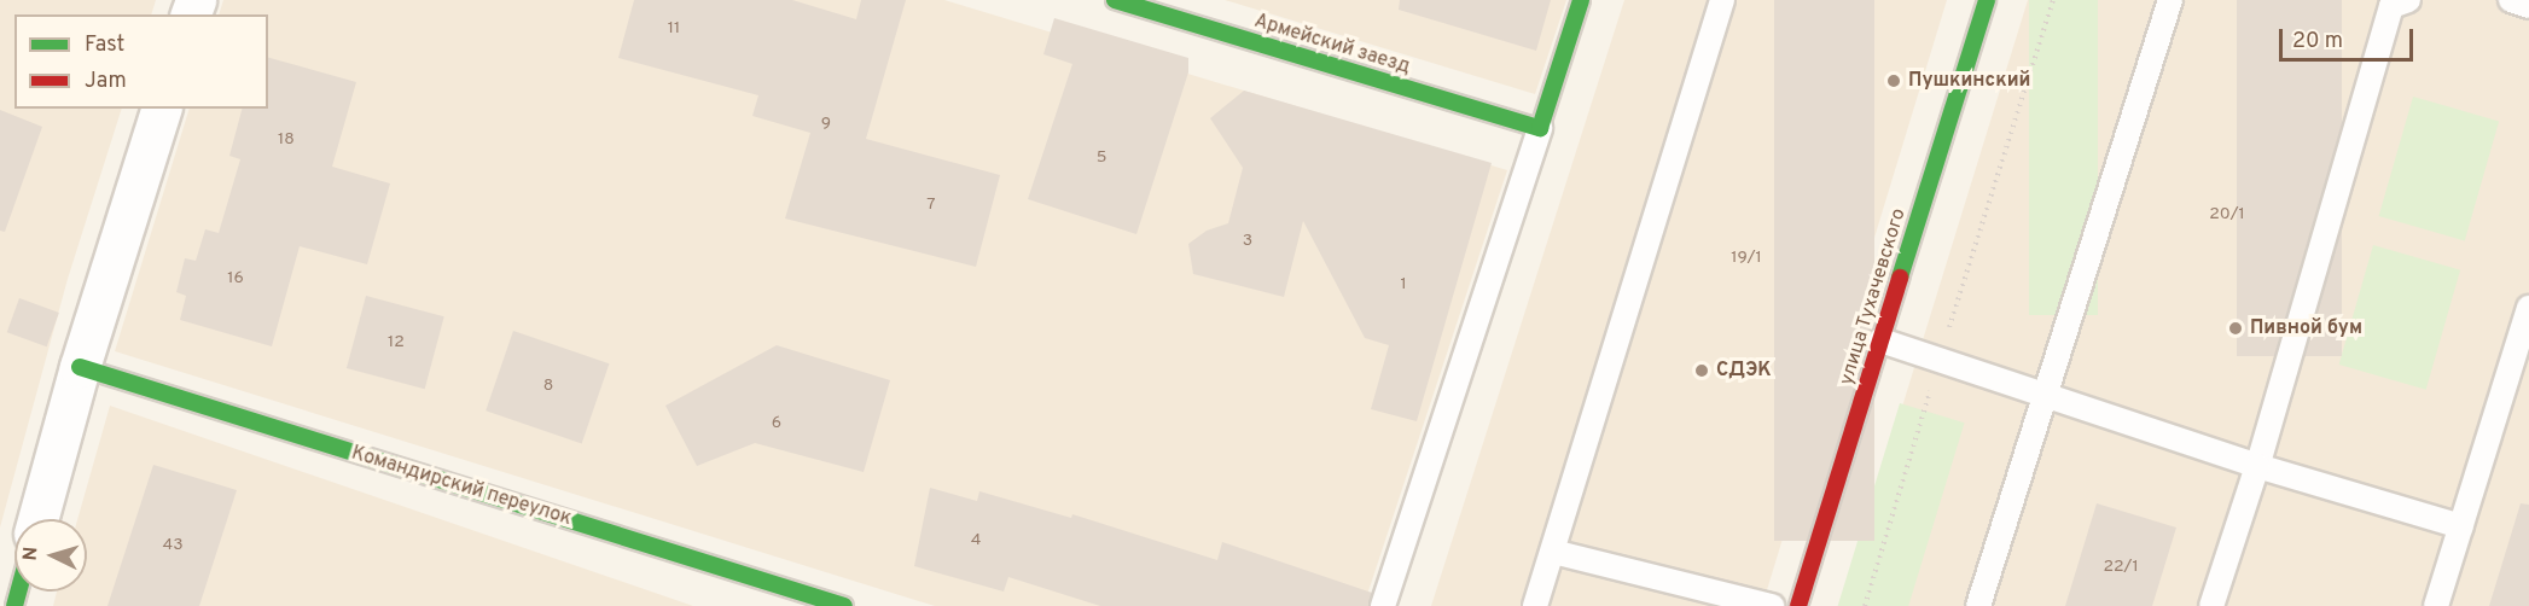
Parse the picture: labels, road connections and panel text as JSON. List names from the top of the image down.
{
  "streets": {
    "street": ["Армейский заезд", "улица Тухачевского", "Командирский переулок"]
  },
  "places": ["Пушкинский", "Пивной бум", "СДЭК"],
  "house_numbers": [
    "11",
    "9",
    "18",
    "5",
    "7",
    "20/1",
    "3",
    "19/1",
    "16",
    "1",
    "12",
    "8",
    "6",
    "4",
    "43",
    "22/1"
  ],
  "legend": ["Fast", "Jam"],
  "scale_bar": "20 m",
  "north": "left"
}
